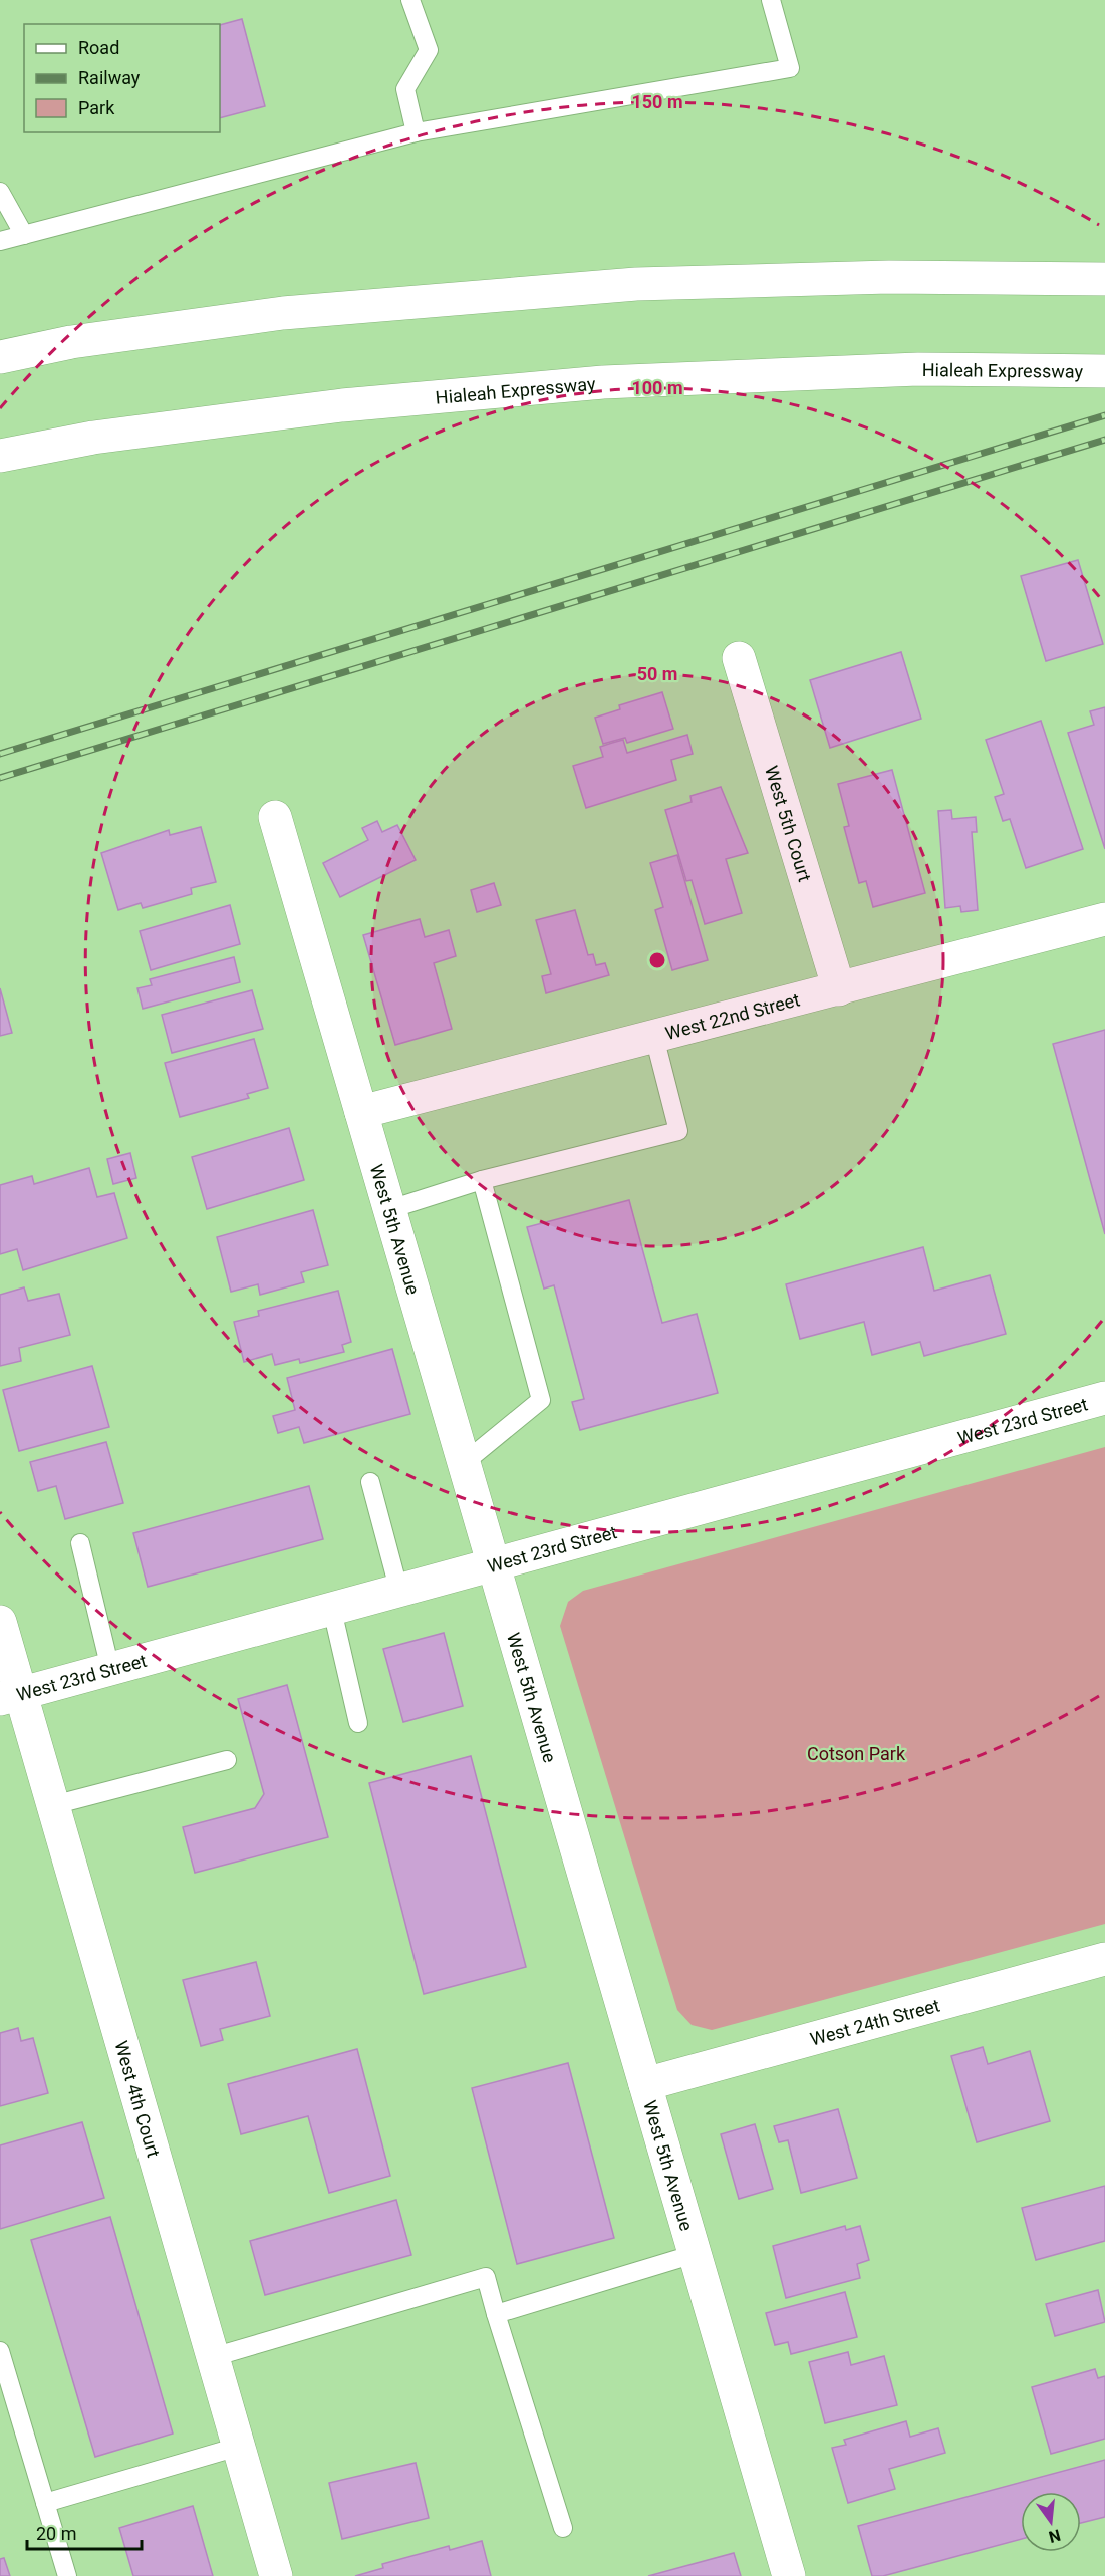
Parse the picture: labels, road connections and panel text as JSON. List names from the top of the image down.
{
  "streets": {
    "street": [
      "Hialeah Expressway",
      "West 5th Court",
      "West 22nd Street",
      "West 5th Avenue",
      "West 23rd Street",
      "West 24th Street",
      "West 4th Court"
    ]
  },
  "crossings": [
    ["West 5th Court", "West 22nd Street"],
    ["West 22nd Street", "West 5th Avenue"],
    ["West 5th Avenue", "West 23rd Street"],
    ["West 5th Avenue", "West 24th Street"],
    ["West 23rd Street", "West 4th Court"]
  ],
  "parks": ["Cotson Park"],
  "legend": ["Road", "Railway", "Park"],
  "scale_bar": "20 m",
  "north": "bottom",
  "rings": ["150 m", "100 m", "50 m"]
}
